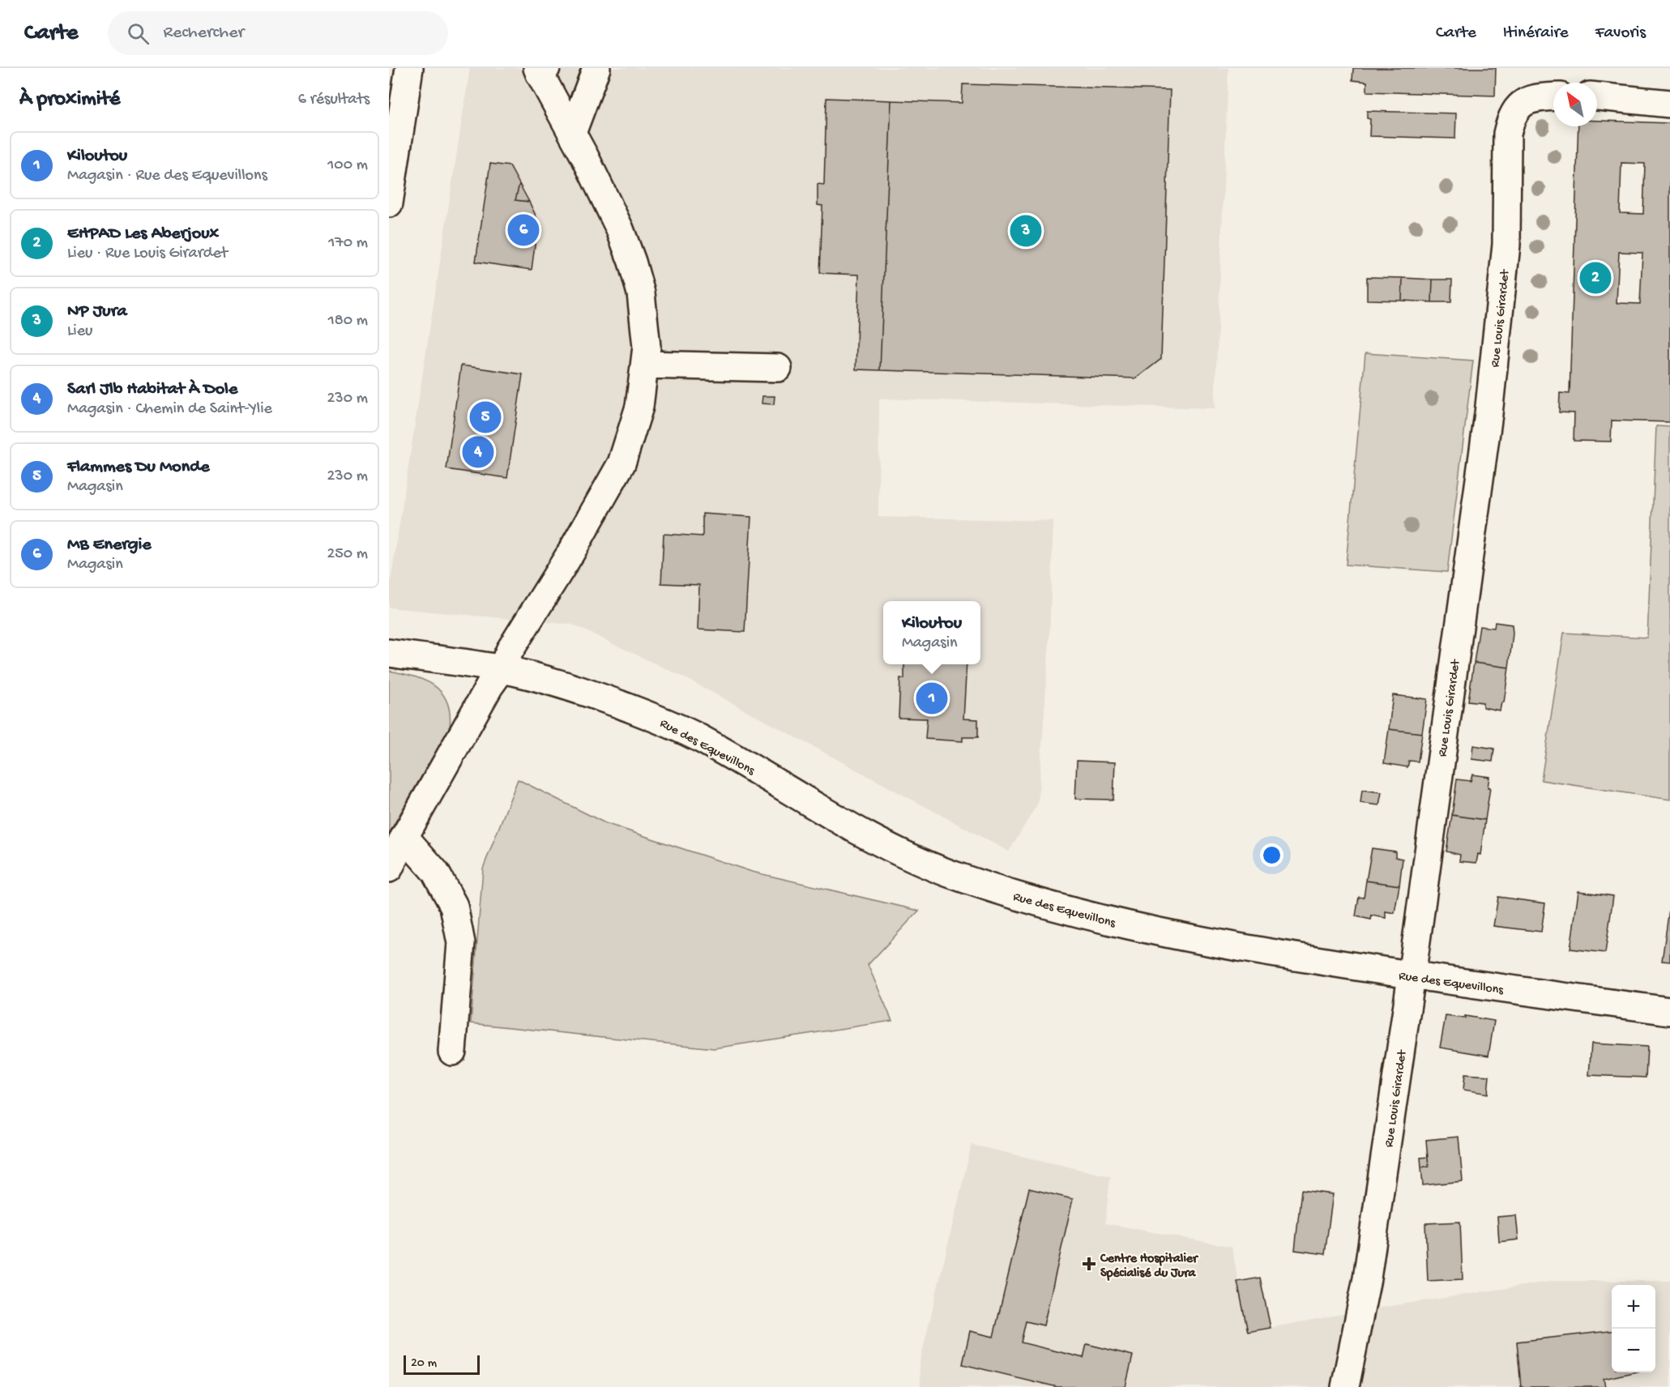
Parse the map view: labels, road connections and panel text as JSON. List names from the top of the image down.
{
  "streets": {
    "street": ["Rue Louis Girardet", "Rue des Equevillons"]
  },
  "crossings": [
    ["Rue Louis Girardet", "Rue des Equevillons"]
  ],
  "places": {
    "health": ["Centre Hospitalier Spécialisé du Jura"]
  },
  "scale_bar": "20 m",
  "north": "top left",
  "page": {
    "header": "Carte",
    "search": "Rechercher",
    "nav": ["Carte", "Itinéraire", "Favoris"],
    "heading": ["À proximité", "6 résultats"],
    "list": [
      {
        "mark": "1",
        "name": "Kiloutou",
        "note": "Magasin · Rue des Equevillons",
        "value": "100 m"
      },
      {
        "mark": "2",
        "name": "EHPAD Les Aberjoux",
        "note": "Lieu · Rue Louis Girardet",
        "value": "170 m"
      },
      {
        "mark": "3",
        "name": "NP Jura",
        "note": "Lieu",
        "value": "180 m"
      },
      {
        "mark": "4",
        "name": "Sarl Jlb Habitat À Dole",
        "note": "Magasin · Chemin de Saint-Ylie",
        "value": "230 m"
      },
      {
        "mark": "5",
        "name": "Flammes Du Monde",
        "note": "Magasin",
        "value": "230 m"
      },
      {
        "mark": "6",
        "name": "MB Energie",
        "note": "Magasin",
        "value": "250 m"
      }
    ],
    "pins": [
      "6",
      "3",
      "2",
      "5",
      "4",
      "1"
    ],
    "popup": ["Kiloutou", "Magasin"],
    "map_buttons": ["+", "−"],
    "scale": "20 m"
  }
}
